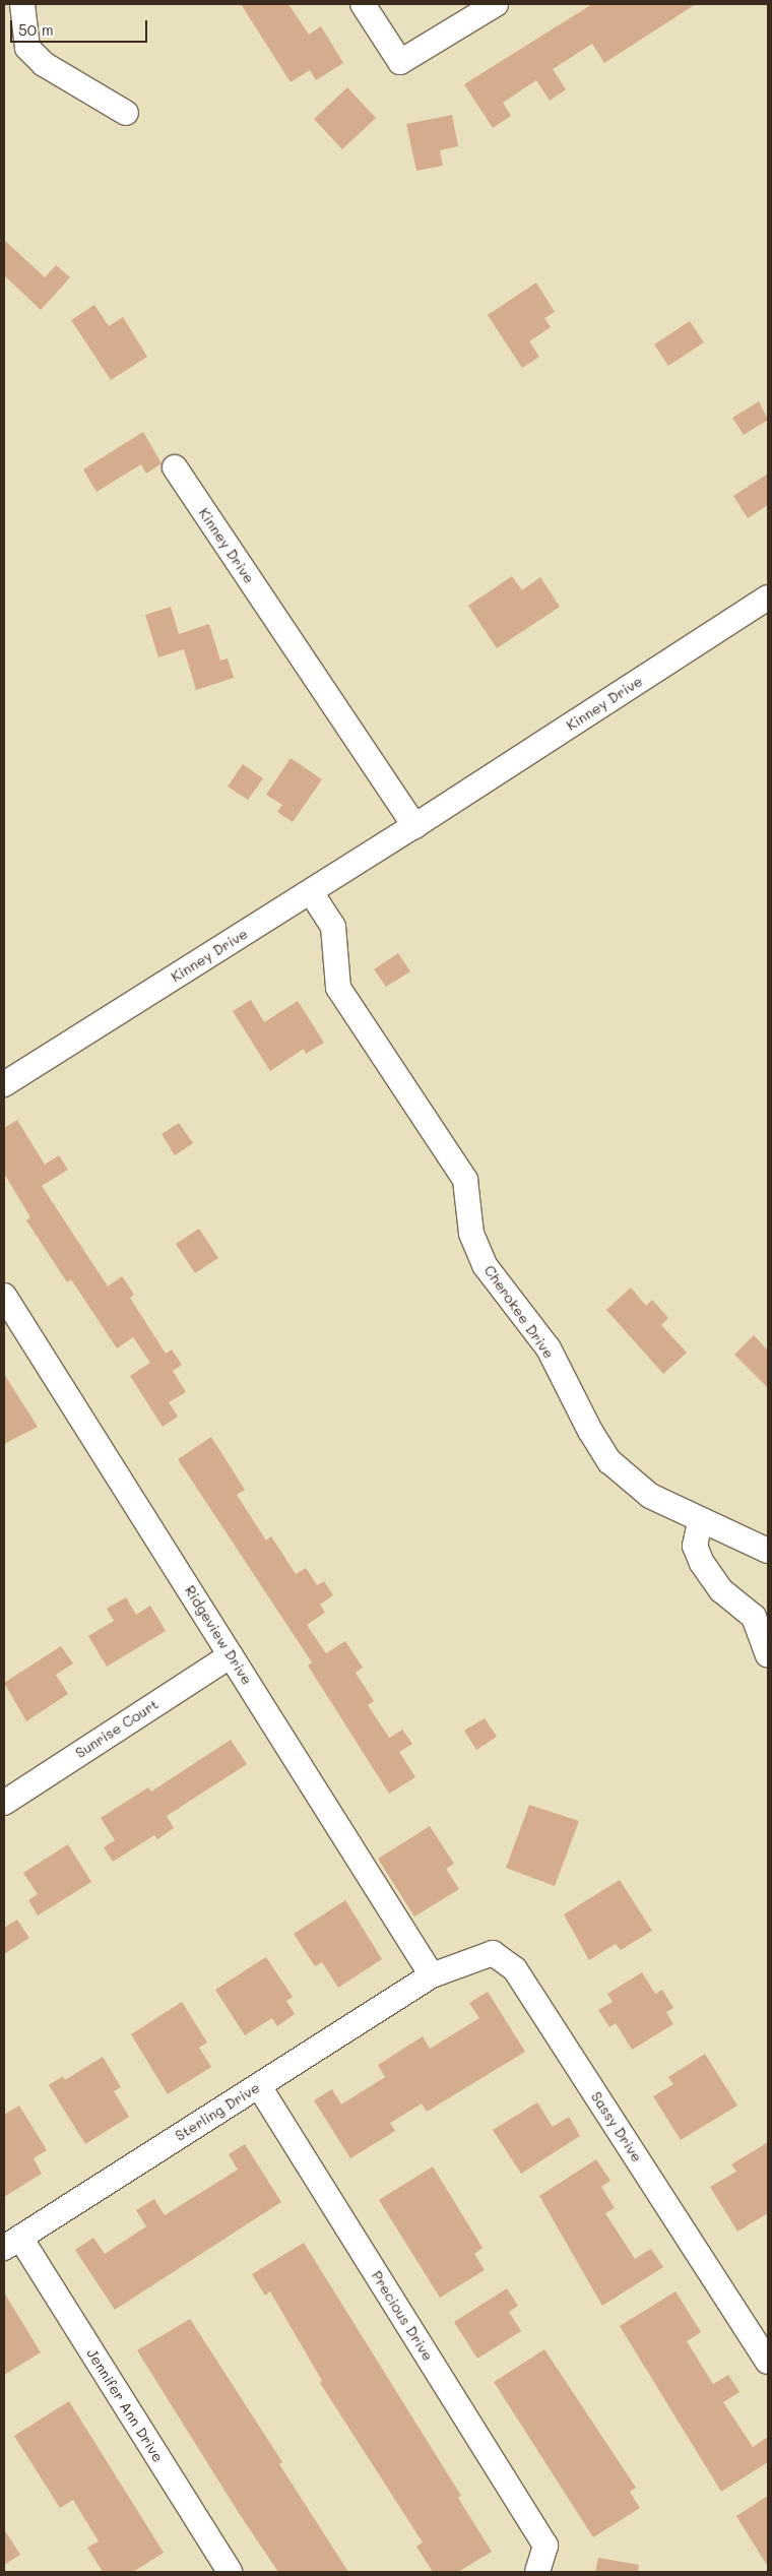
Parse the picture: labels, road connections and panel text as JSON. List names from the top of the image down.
{
  "streets": {
    "street": [
      "Kinney Drive",
      "Cherokee Drive",
      "Ridgeview Drive",
      "Sunrise Court",
      "Sterling Drive",
      "Sassy Drive",
      "Precious Drive",
      "Jennifer Ann Drive"
    ]
  },
  "crossings": [
    ["Kinney Drive", "Cherokee Drive"],
    ["Ridgeview Drive", "Sunrise Court"],
    ["Ridgeview Drive", "Sterling Drive"],
    ["Ridgeview Drive", "Sassy Drive"],
    ["Sterling Drive", "Sassy Drive"],
    ["Sterling Drive", "Precious Drive"],
    ["Sterling Drive", "Jennifer Ann Drive"]
  ],
  "scale_bar": "50 m"
}
